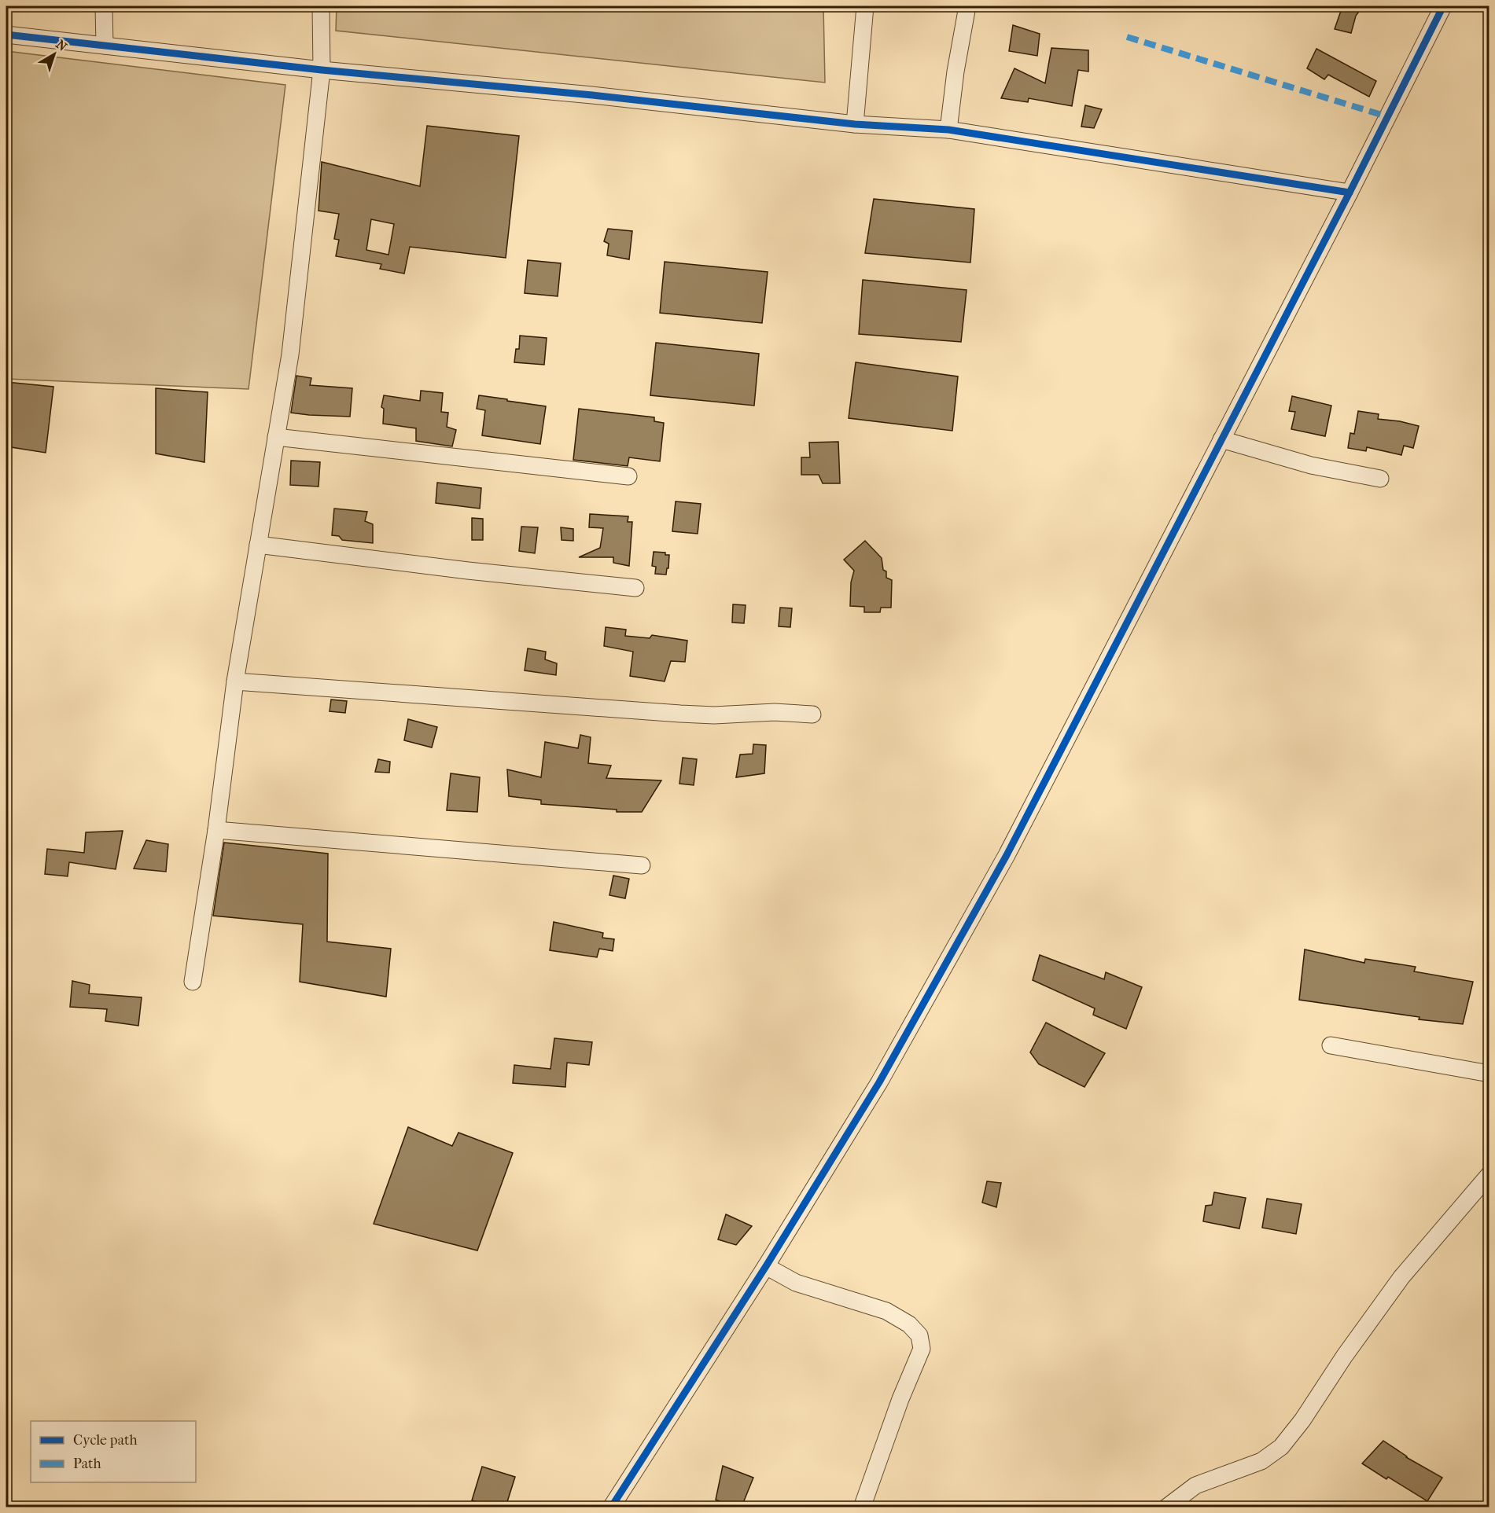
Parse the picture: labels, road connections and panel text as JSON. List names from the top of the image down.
{
  "legend": ["Cycle path", "Path"],
  "north": "top right"
}
